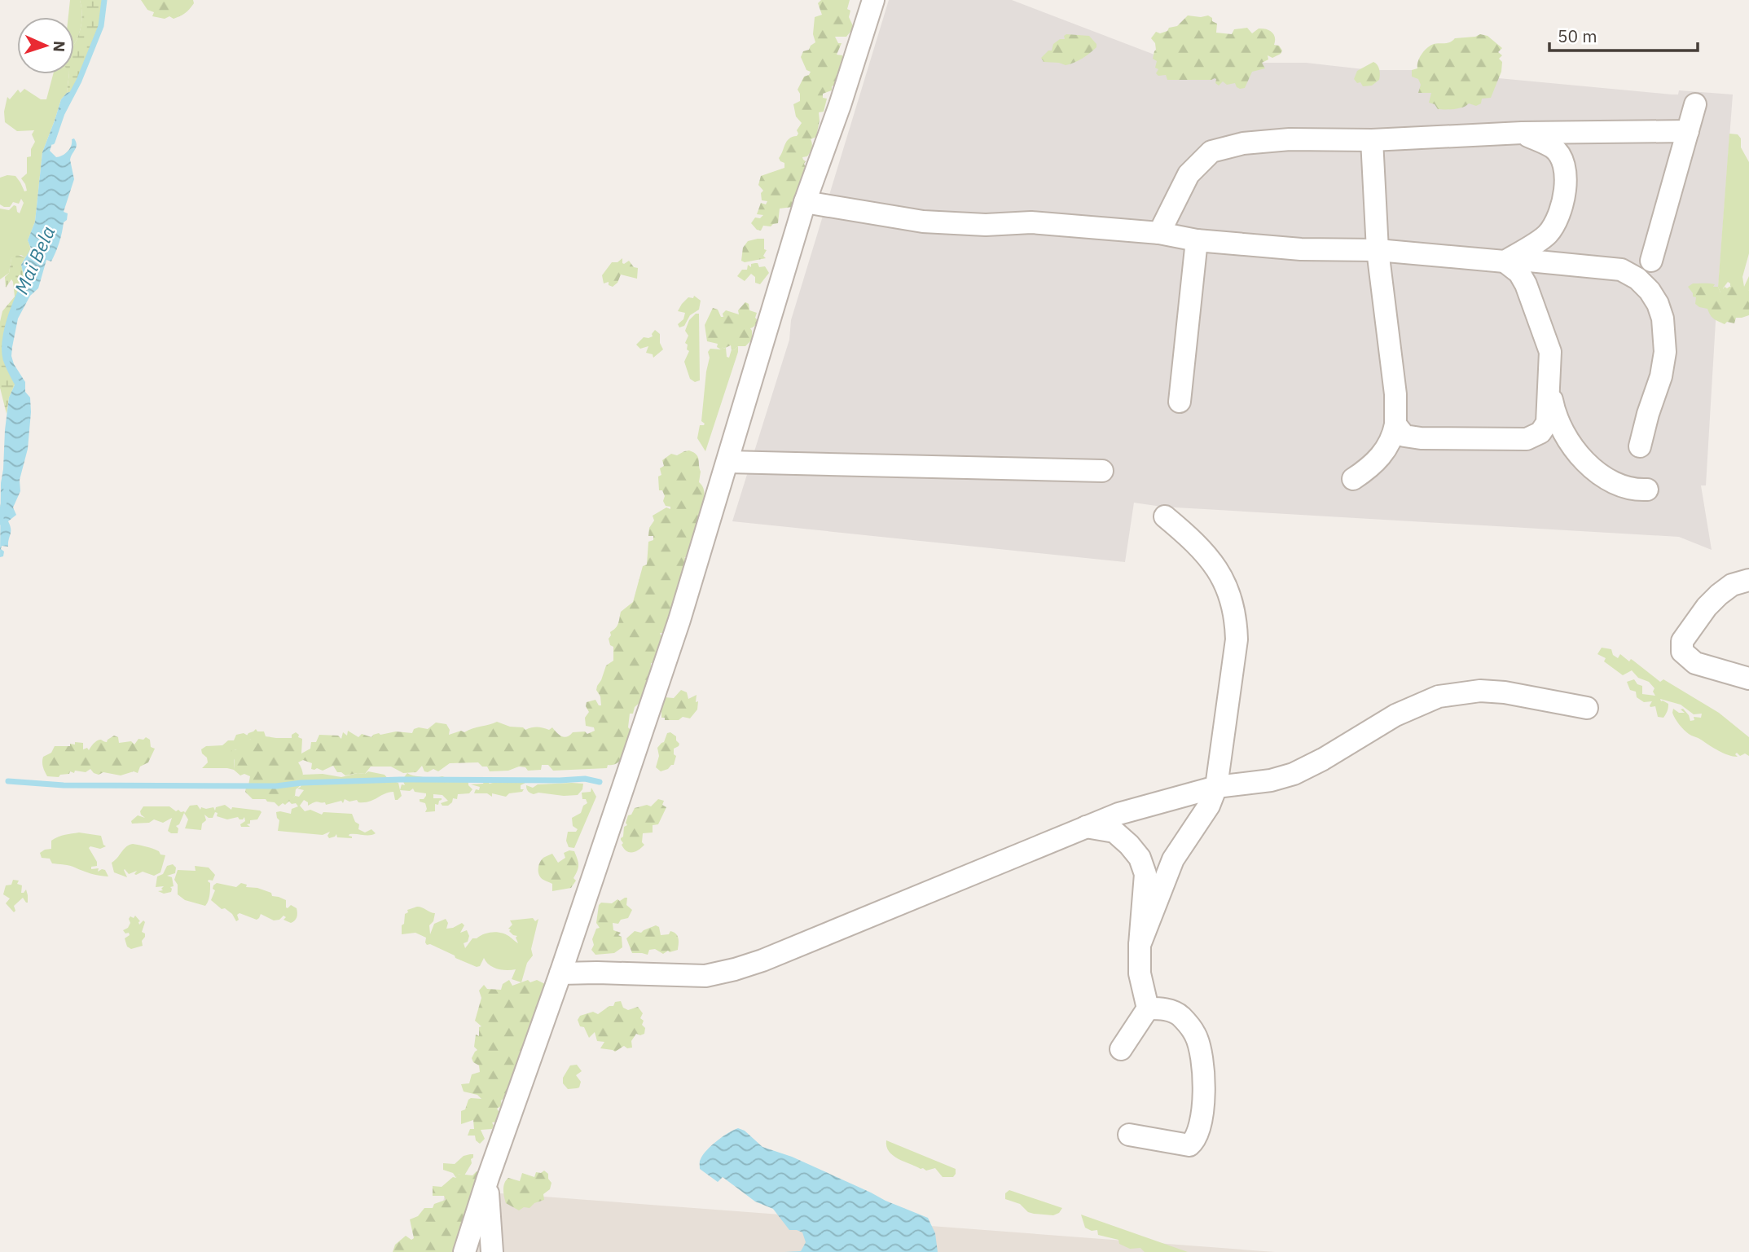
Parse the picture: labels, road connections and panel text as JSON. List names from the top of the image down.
{
  "water": ["Mai Bela"],
  "scale_bar": "50 m",
  "north": "right"
}
